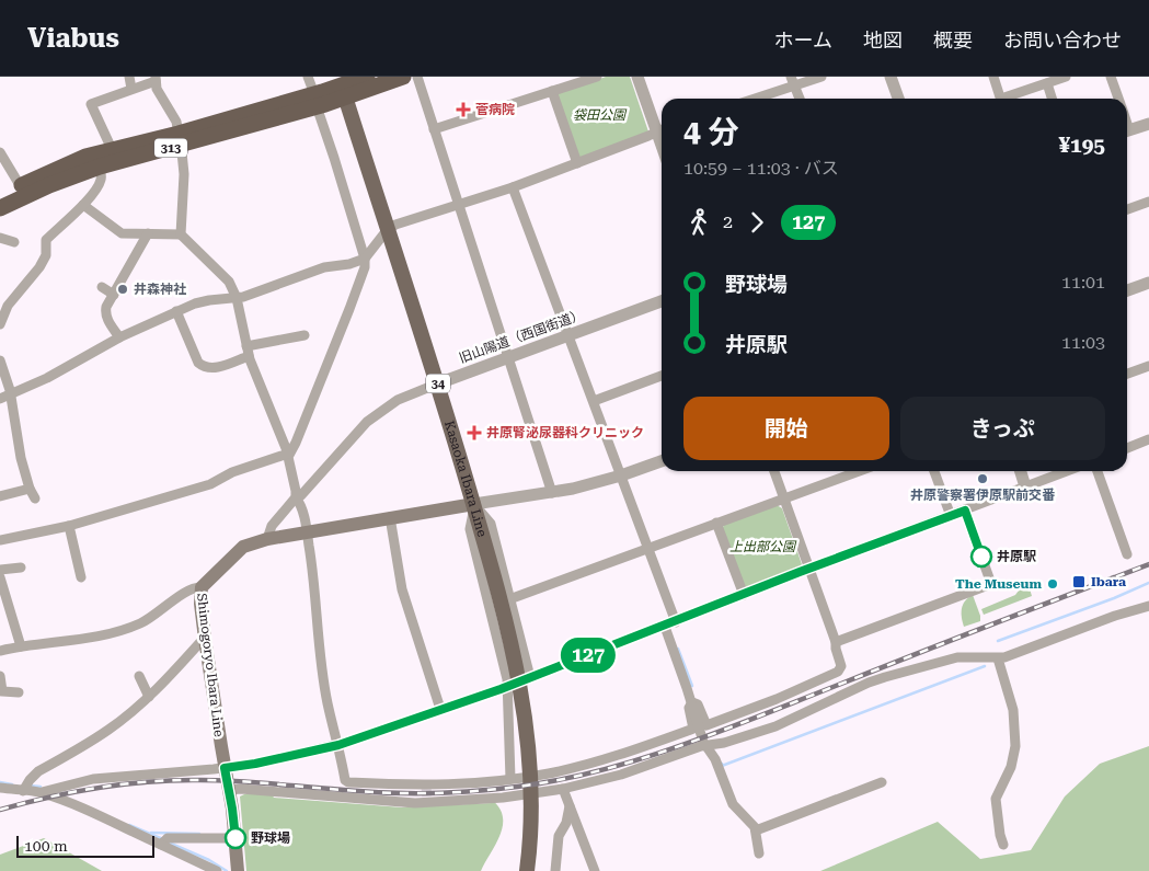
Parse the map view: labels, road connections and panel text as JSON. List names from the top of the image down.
{
  "streets": {
    "highway": ["313"],
    "main road": ["34", "Kasaoka Ibara Line", "Shimogoryo Ibara Line"],
    "street": ["旧山陽道（西国街道）"]
  },
  "crossings": [
    ["313", "Kasaoka Ibara Line"],
    ["旧山陽道（西国街道）", "Kasaoka Ibara Line"],
    ["旧山陽道（西国街道）", "Shimogoryo Ibara Line"],
    ["Kasaoka Ibara Line", "Shimogoryo Ibara Line"]
  ],
  "parks": ["袋田公園", "上出部公園"],
  "places": {
    "health": ["菅病院", "井原腎泌尿器科クリニック"],
    "other": [
      "井森神社",
      "井原警察署伊原駅前交番",
      "井原駅",
      "The Museum",
      "野球場"
    ],
    "transit": ["Ibara"]
  },
  "lines": ["bus line 127"],
  "scale_bar": "100 m",
  "page": {
    "header": "Viabus",
    "nav": [
      "ホーム",
      "地図",
      "概要",
      "お問い合わせ"
    ],
    "on_map": "127",
    "heading": ["4 分", "10:59 – 11:03 · バス", "¥195"],
    "legs": ["2", "127"],
    "list": [
      {
        "name": "野球場",
        "value": "11:01"
      },
      {
        "name": "井原駅",
        "value": "11:03"
      }
    ],
    "buttons": ["開始", "きっぷ"],
    "scale": "100 m"
  }
}
